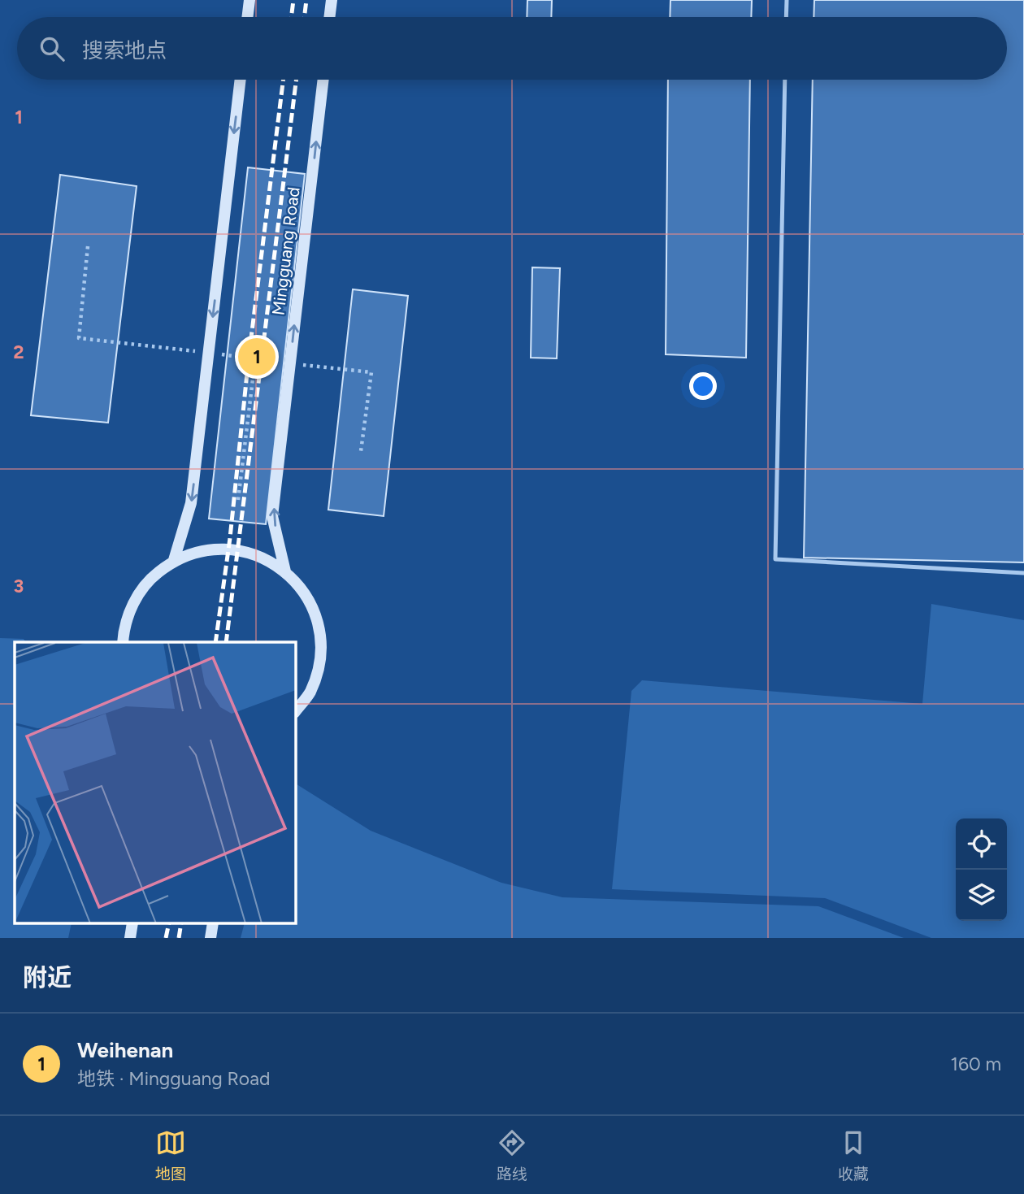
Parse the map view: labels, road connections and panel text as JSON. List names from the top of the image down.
{
  "streets": {
    "main road": ["Mingguang Road"]
  },
  "page": {
    "search": "搜索地点",
    "pins": "1",
    "heading": "附近",
    "list": [
      {
        "mark": "1",
        "name": "Weihenan",
        "note": "地铁 · Mingguang Road",
        "value": "160 m"
      }
    ],
    "nav": ["地图", "路线", "收藏"]
  },
  "grid": {
    "rows": ["1", "2", "3"]
  }
}
